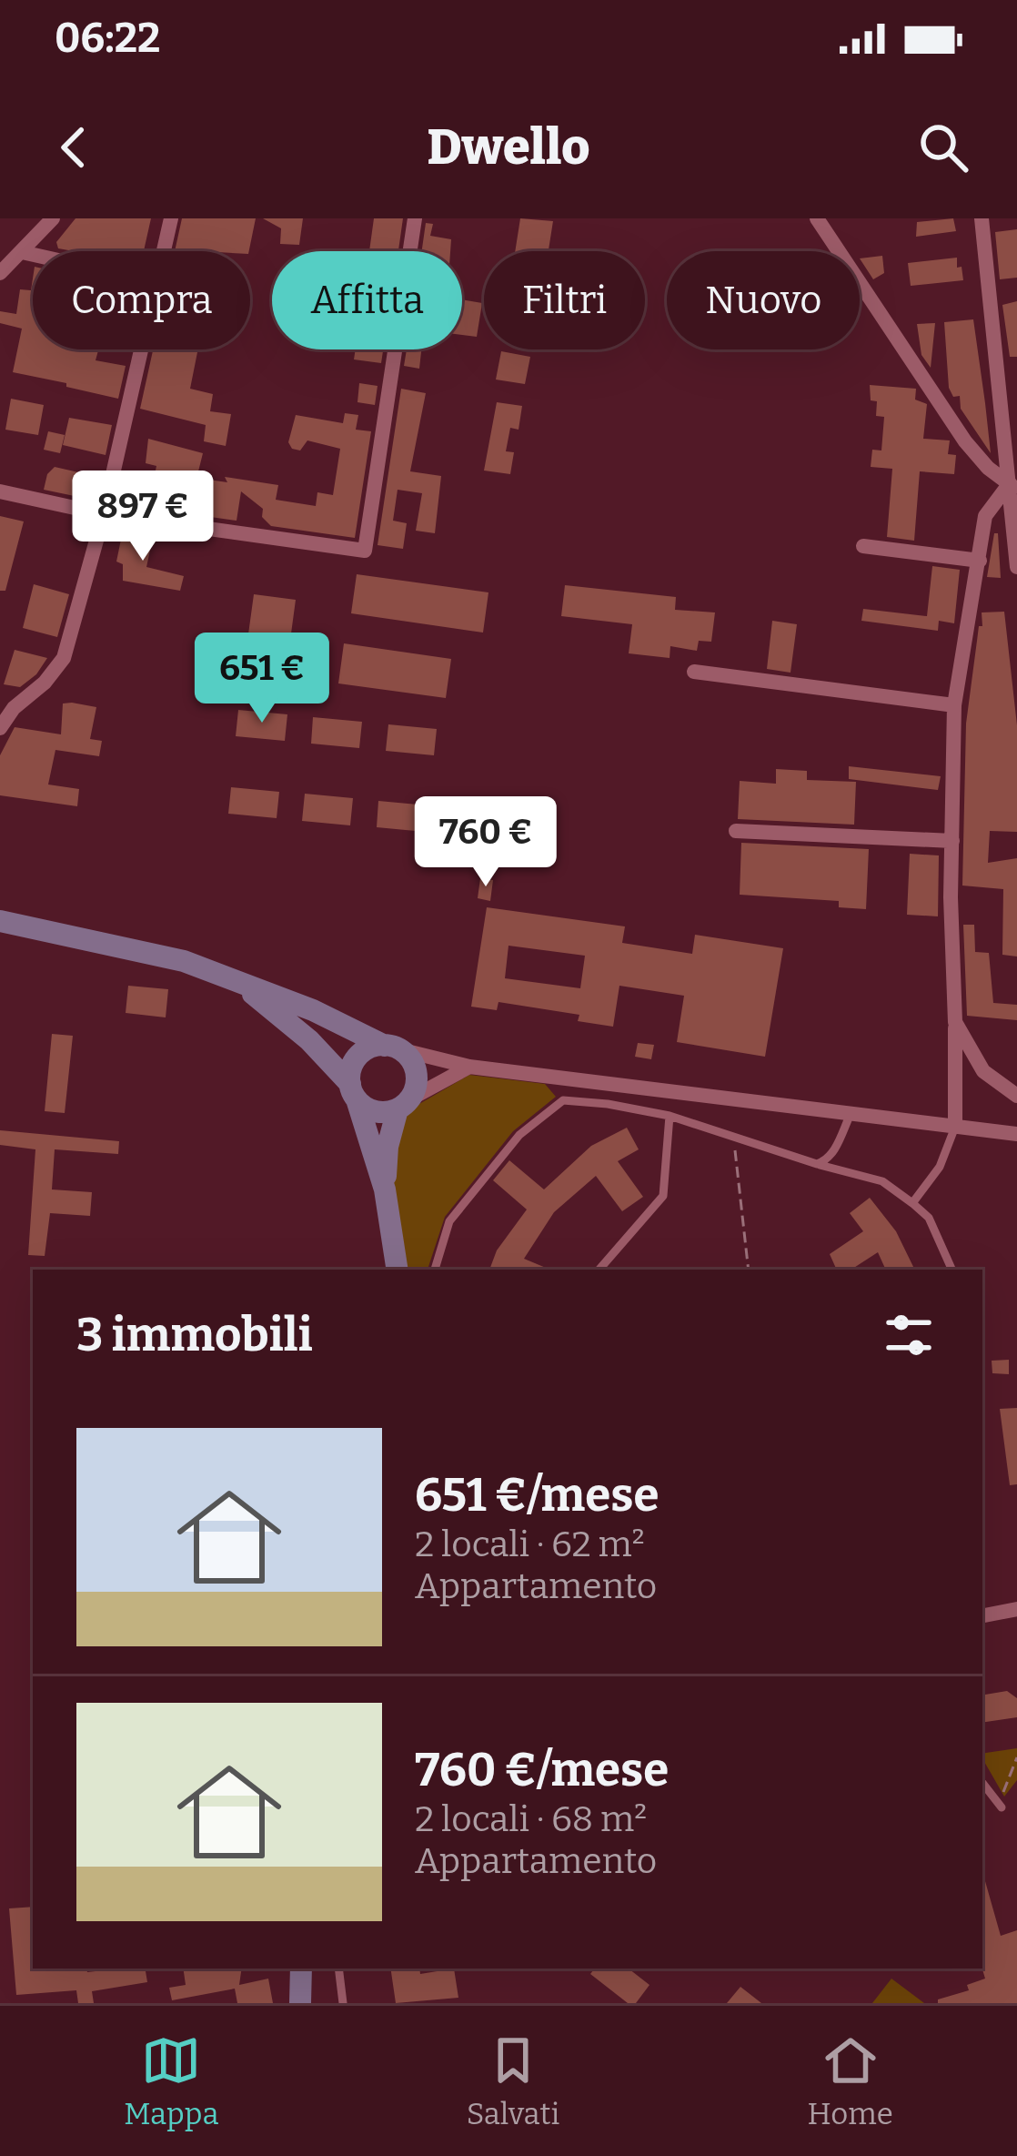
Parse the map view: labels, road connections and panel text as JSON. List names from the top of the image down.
{
  "page": {
    "status": "06:22",
    "header": "Dwello",
    "chip": [
      "Compra",
      "Affitta",
      "Filtri",
      "Nuovo"
    ],
    "price": ["897 €", "651 €", "760 €"],
    "heading": "3 immobili",
    "list": [
      {
        "name": "651 €/mese",
        "note": "2 locali · 62 m² · Appartamento"
      },
      {
        "name": "760 €/mese",
        "note": "2 locali · 68 m² · Appartamento"
      }
    ],
    "tabs": ["Mappa", "Salvati", "Home"]
  }
}
